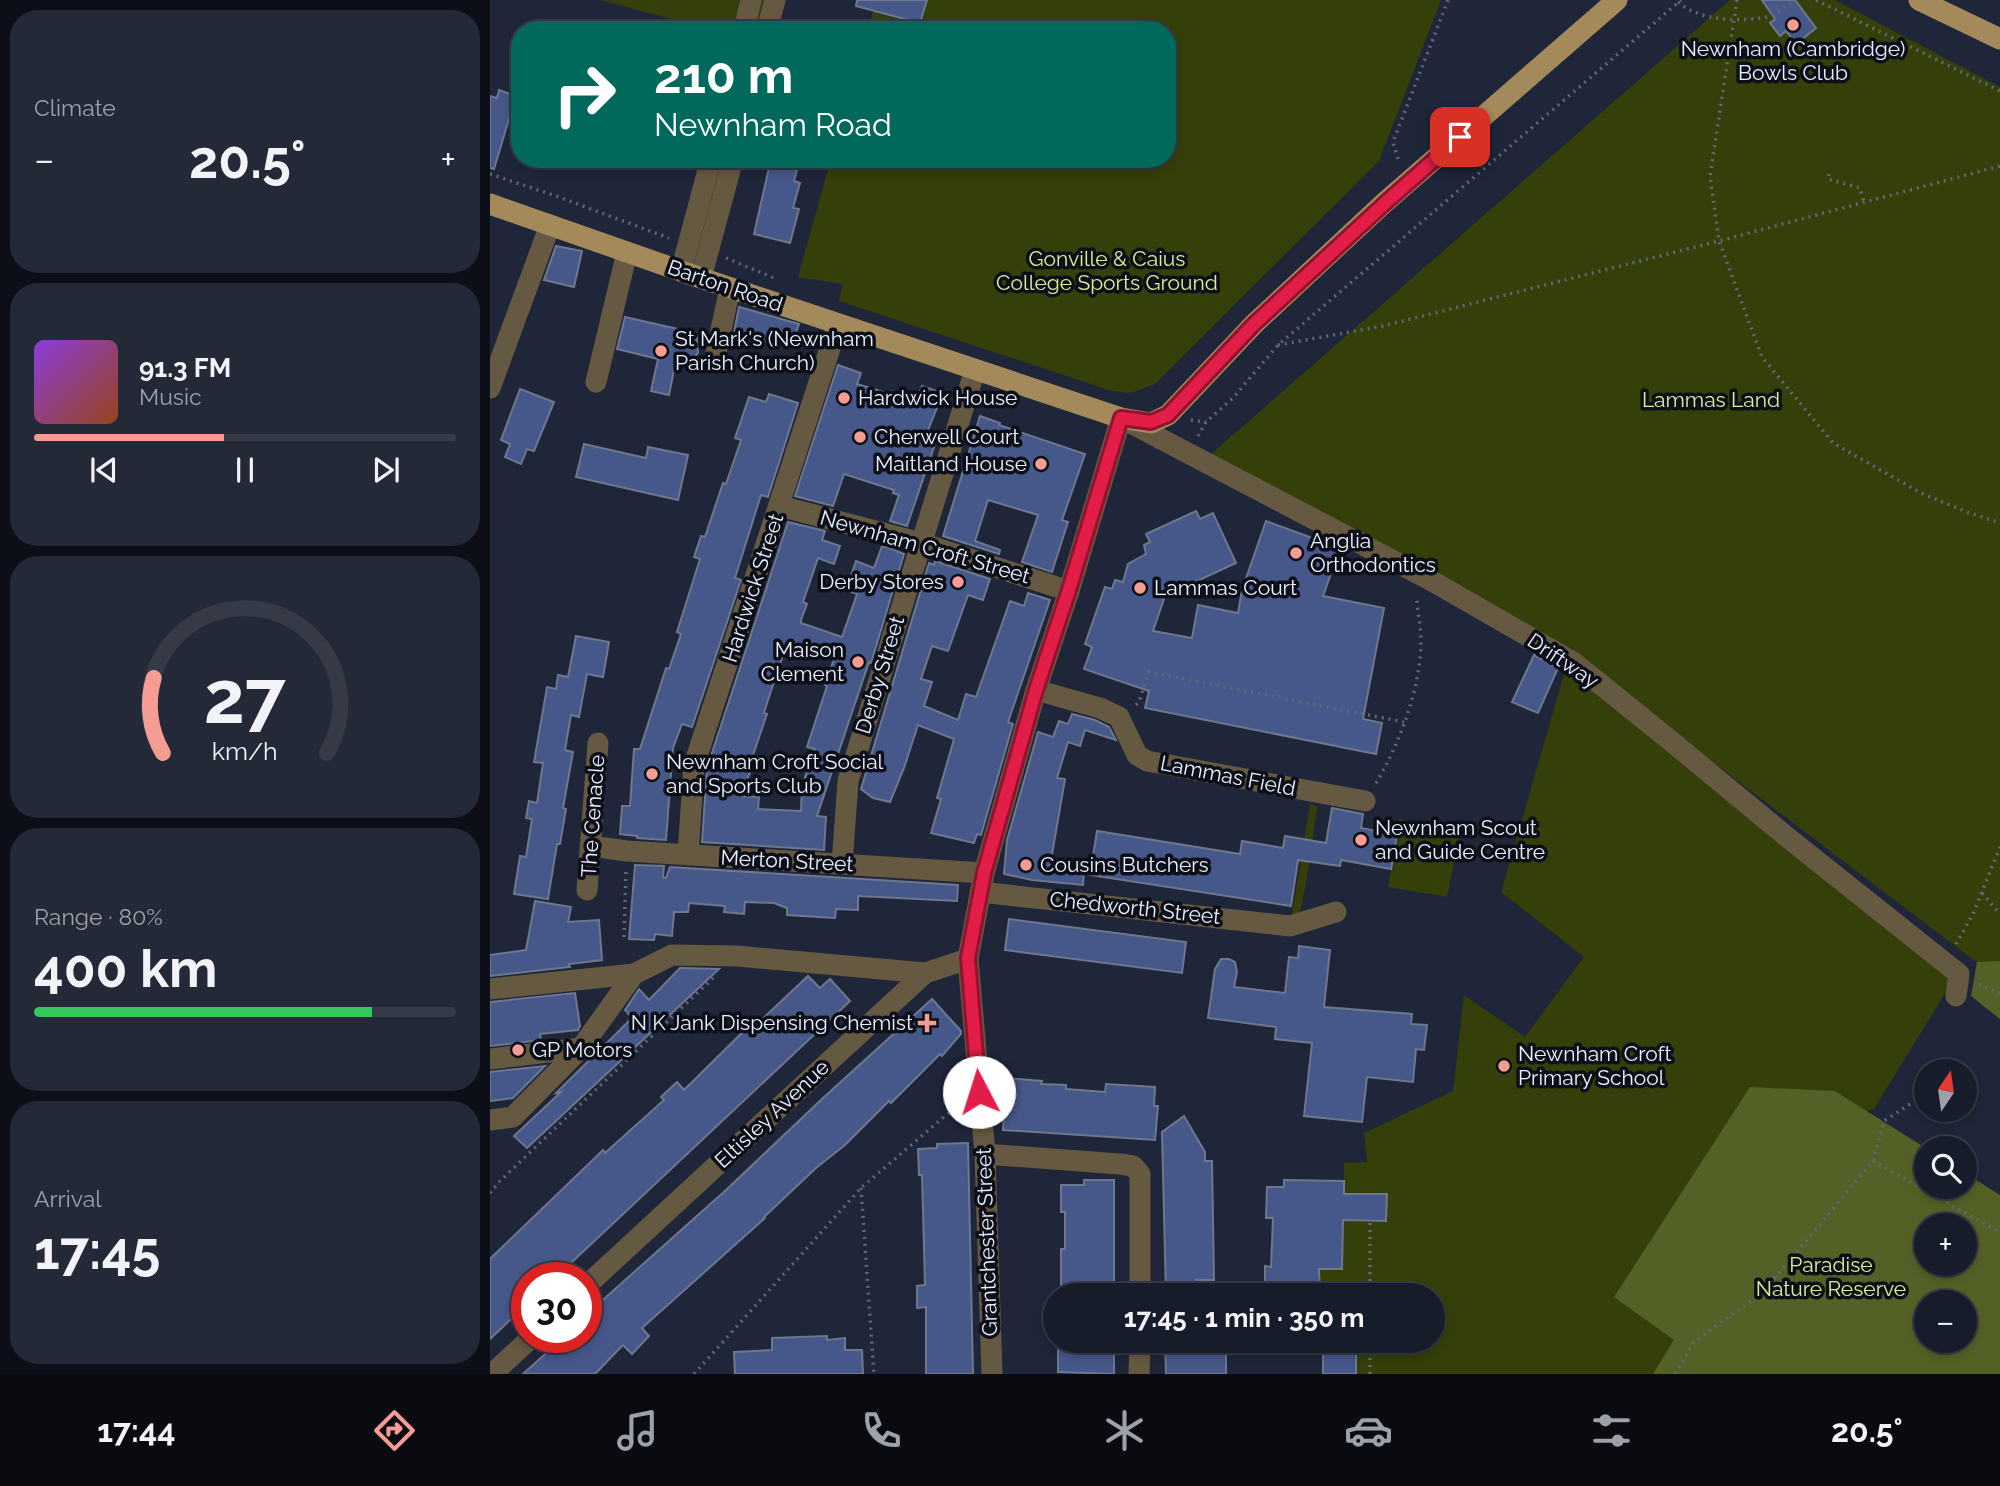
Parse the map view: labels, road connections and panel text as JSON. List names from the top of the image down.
{
  "streets": {
    "main road": ["Barton Road"],
    "street": [
      "Newnham Croft Street",
      "Hardwick Street",
      "Driftway",
      "Derby Street",
      "Lammas Field",
      "The Cenacle",
      "Merton Street",
      "Chedworth Street",
      "Eltisley Avenue",
      "Grantchester Street"
    ]
  },
  "crossings": [
    ["Barton Road", "Hardwick Street"],
    ["Barton Road", "Driftway"],
    ["Barton Road", "Derby Street"],
    ["Barton Road", "Grantchester Street"],
    ["Newnham Croft Street", "Hardwick Street"],
    ["Newnham Croft Street", "Derby Street"],
    ["Newnham Croft Street", "Grantchester Street"],
    ["Hardwick Street", "Merton Street"],
    ["Driftway", "Grantchester Street"],
    ["Derby Street", "Merton Street"],
    ["The Cenacle", "Merton Street"],
    ["Merton Street", "Chedworth Street"],
    ["Merton Street", "Grantchester Street"],
    ["Chedworth Street", "Grantchester Street"],
    ["Eltisley Avenue", "Grantchester Street"]
  ],
  "parks": ["Gonville & Caius College Sports Ground", "Lammas Land", "Paradise Nature Reserve"],
  "places": {
    "other": [
      "Newnham (Cambridge) Bowls Club",
      "St Mark's (Newnham Parish Church)",
      "Hardwick House",
      "Cherwell Court",
      "Maitland House",
      "Anglia Orthodontics",
      "Derby Stores",
      "Lammas Court",
      "Maison Clement",
      "Newnham Croft Social and Sports Club",
      "Newnham Scout and Guide Centre",
      "Cousins Butchers",
      "GP Motors",
      "Newnham Croft Primary School"
    ],
    "health": ["N K Jank Dispensing Chemist"]
  },
  "north": "top",
  "page": {
    "tile": [
      "Climate",
      ["Range · 80%", "400 km"],
      ["Arrival", "17:45"]
    ],
    "turn": ["210 m", "Newnham Road"],
    "heat": ["−", "20.5°", "+"],
    "song": ["91.3 FM", "Music"],
    "map_buttons": ["+", "−"],
    "limit": "30",
    "trip": "17:45 · 1 min · 350 m",
    "tabs": ["17:44", "20.5°"],
    "gauge": ["27", "km/h"]
  }
}
